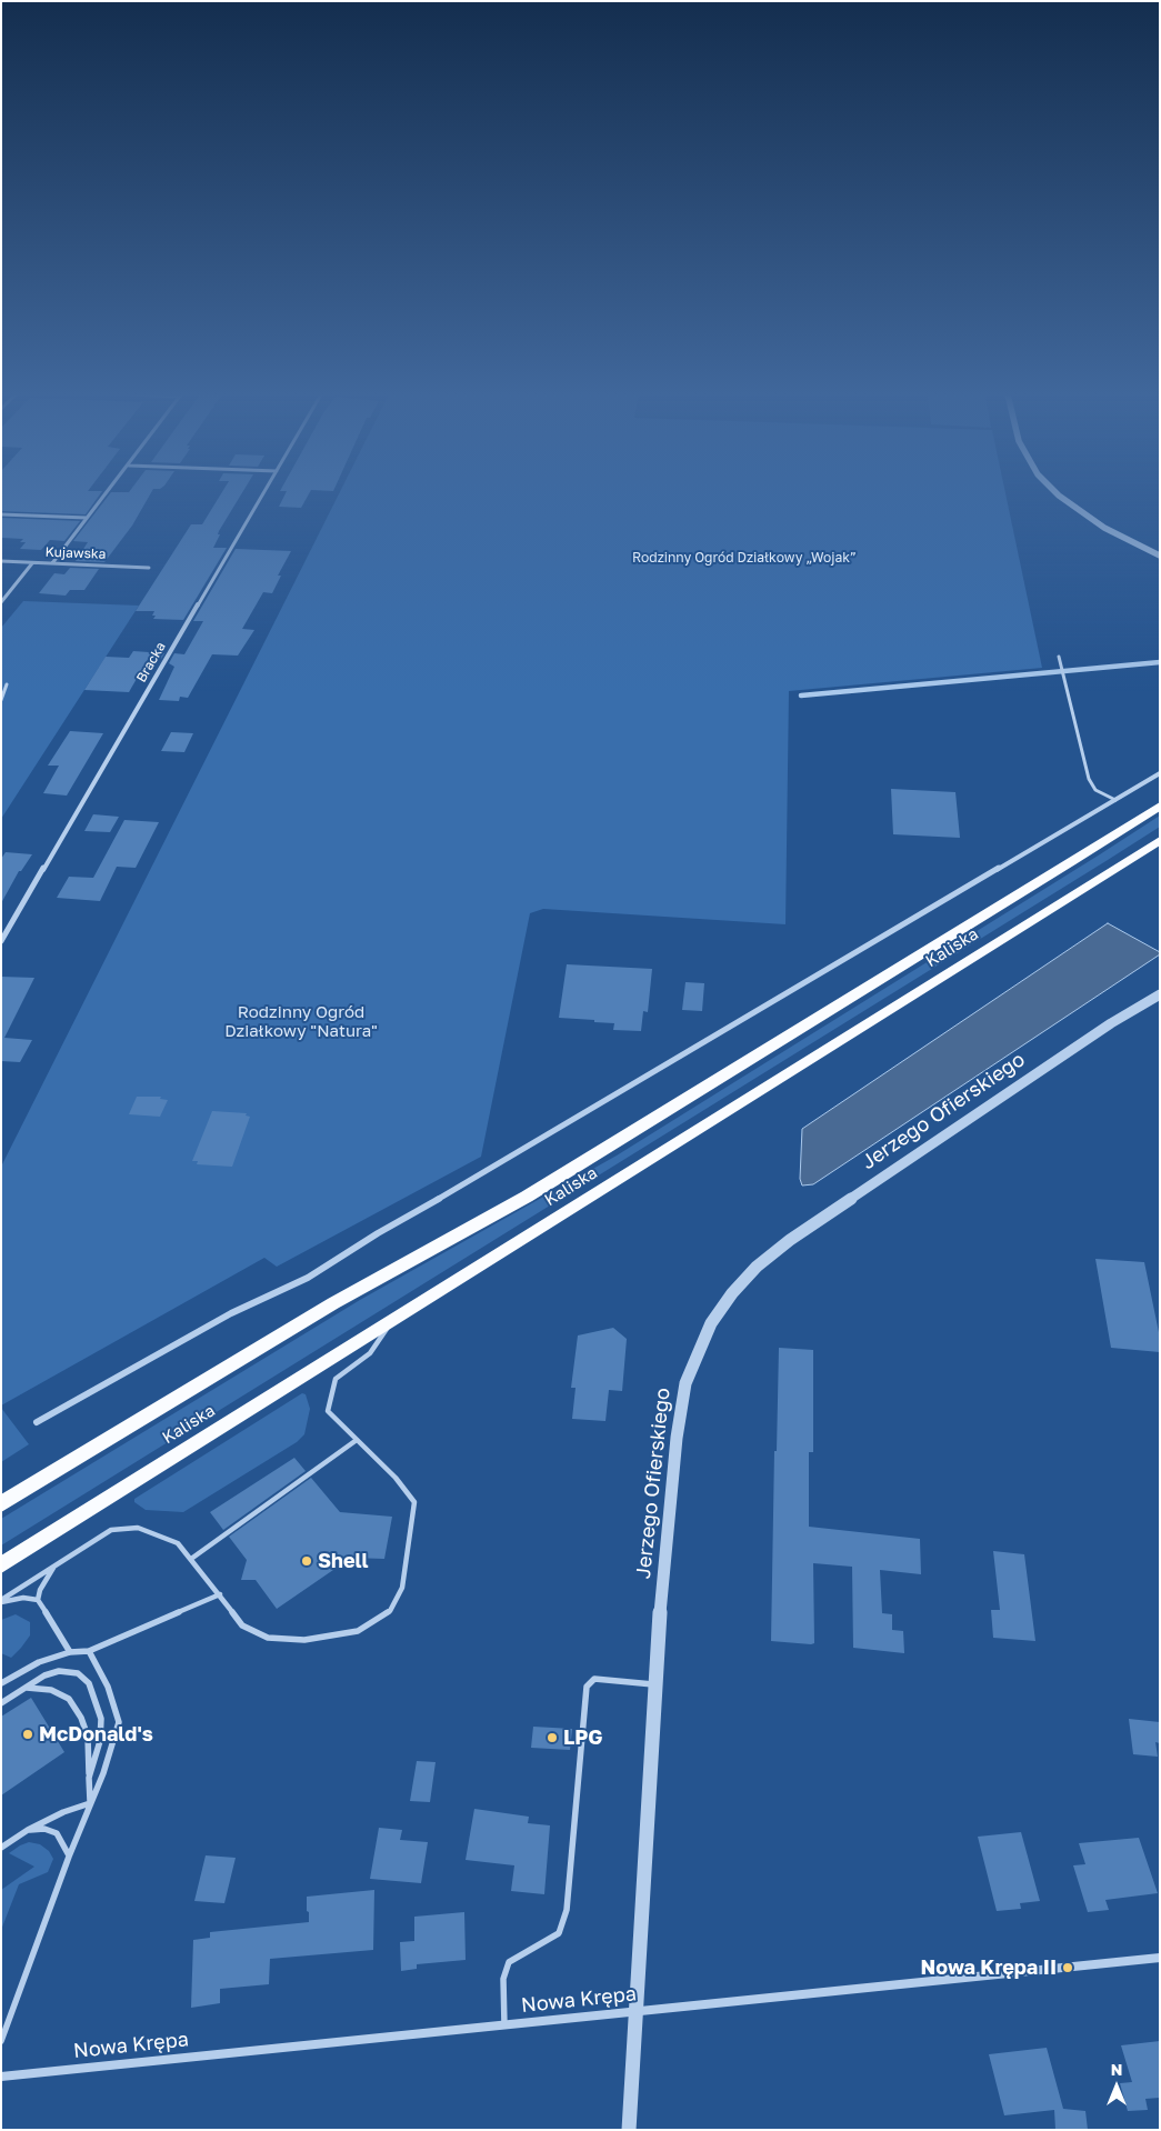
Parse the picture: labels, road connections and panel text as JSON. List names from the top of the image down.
{
  "streets": {
    "main road": ["Kaliska"],
    "street": [
      "Kujawska",
      "Bracka",
      "Jerzego Ofierskiego",
      "Nowa Krępa"
    ]
  },
  "crossings": [
    ["Jerzego Ofierskiego", "Nowa Krępa"]
  ],
  "parks": ["Rodzinny Ogród Działkowy „Wojak”", "Rodzinny Ogród Działkowy \"Natura\""],
  "places": [
    "Shell",
    "McDonald's",
    "LPG",
    "Nowa Krępa II"
  ],
  "north": "top"
}
